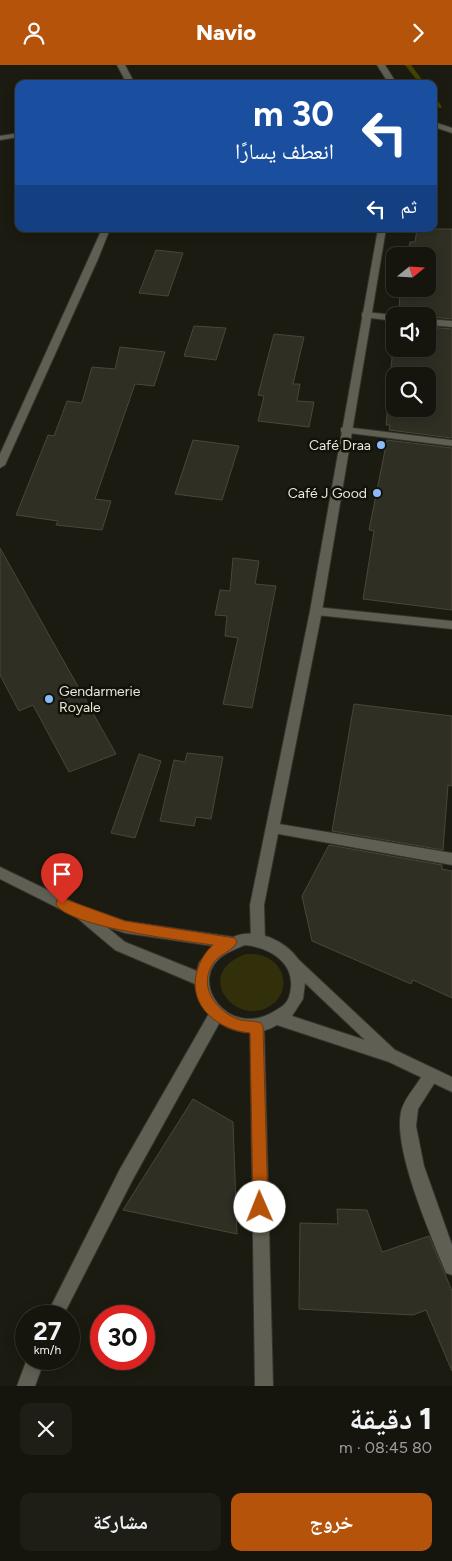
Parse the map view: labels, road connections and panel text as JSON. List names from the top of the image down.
{
  "places": ["Café Draa", "Café J Good", "Gendarmerie Royale"],
  "north": "right",
  "page": {
    "header": "Navio",
    "turn": ["30 m", "انعطف يسارًا"],
    "then": "ثم",
    "speed": "27 km/h",
    "limit": "30",
    "heading": ["1 دقيقة", "80 m · 08:45"],
    "buttons": ["خروج", "مشاركة"]
  }
}
